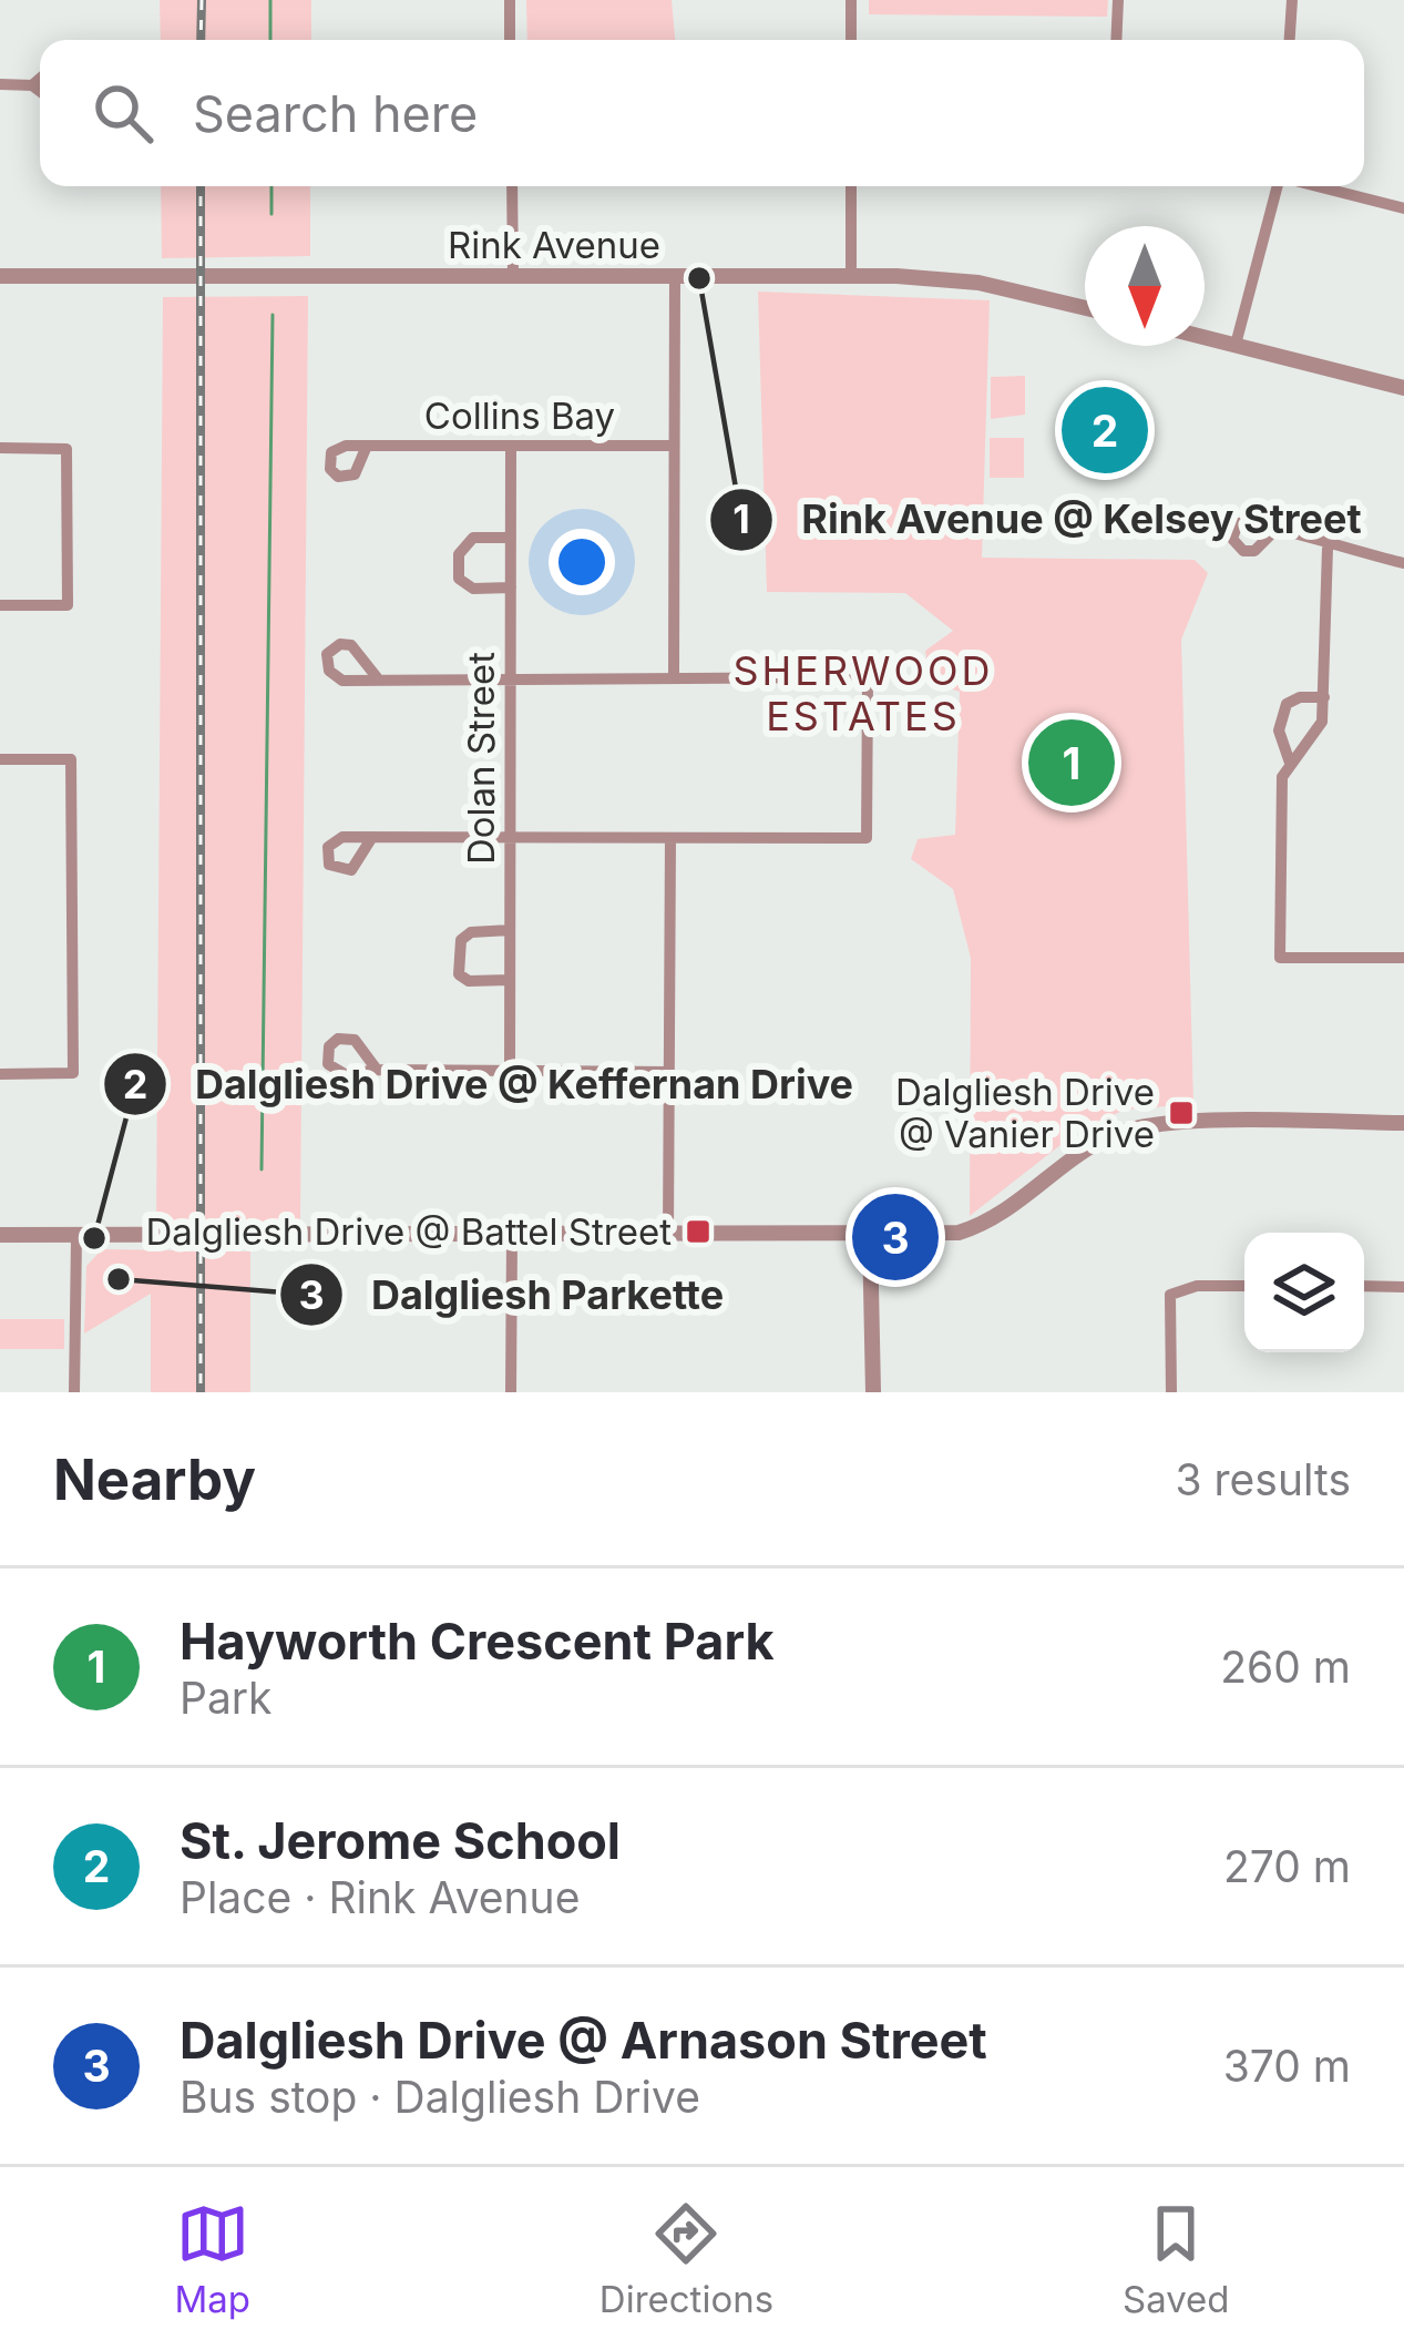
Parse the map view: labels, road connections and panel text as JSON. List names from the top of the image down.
{
  "streets": {
    "street": ["Rink Avenue", "Collins Bay", "Dolan Street"]
  },
  "crossings": [
    ["Collins Bay", "Dolan Street"]
  ],
  "districts": ["SHERWOOD ESTATES"],
  "places": {
    "other": ["Rink Avenue @ Kelsey Street", "Dalgliesh Drive @ Keffernan Drive", "Dalgliesh Parkette"],
    "transit": ["Dalgliesh Drive @ Vanier Drive", "Dalgliesh Drive @ Battel Street"]
  },
  "north": "bottom",
  "page": {
    "search": "Search here",
    "pins": ["2", "1", "3"],
    "heading": ["Nearby", "3 results"],
    "list": [
      {
        "mark": "1",
        "name": "Hayworth Crescent Park",
        "note": "Park",
        "value": "260 m"
      },
      {
        "mark": "2",
        "name": "St. Jerome School",
        "note": "Place · Rink Avenue",
        "value": "270 m"
      },
      {
        "mark": "3",
        "name": "Dalgliesh Drive @ Arnason Street",
        "note": "Bus stop · Dalgliesh Drive",
        "value": "370 m"
      }
    ],
    "nav": ["Map", "Directions", "Saved"]
  }
}
